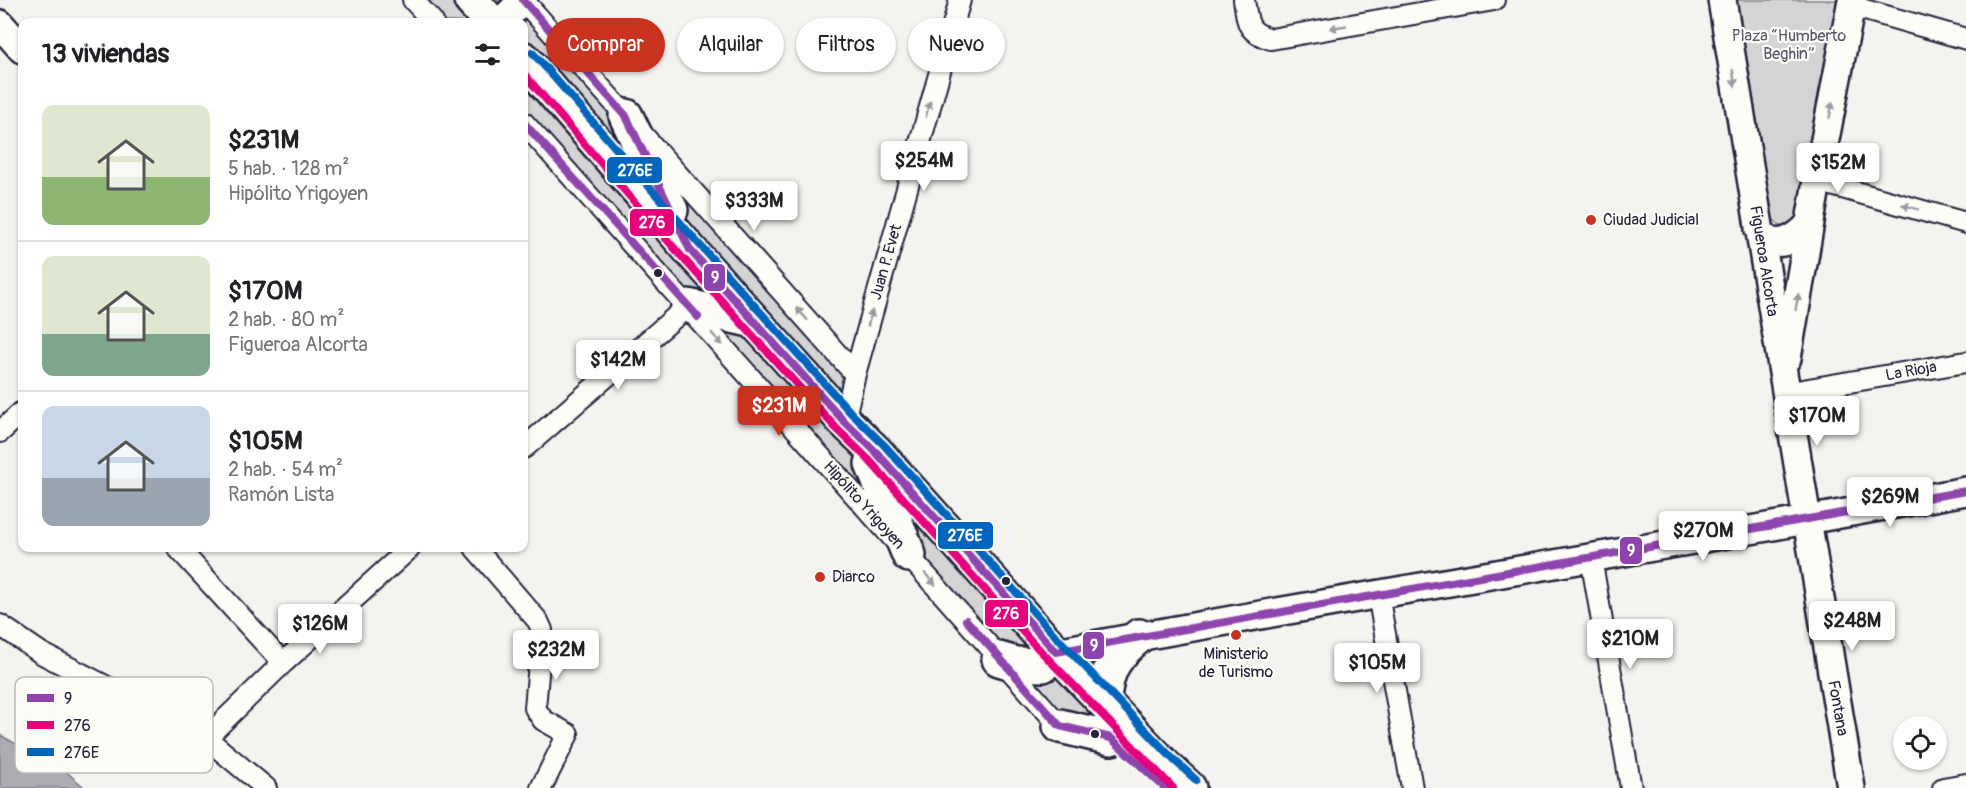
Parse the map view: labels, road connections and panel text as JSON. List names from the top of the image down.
{
  "streets": {
    "street": [
      "Figueroa Alcorta",
      "Juan P. Evet",
      "La Rioja",
      "Hipólito Yrigoyen",
      "Fontana"
    ]
  },
  "crossings": [
    ["Figueroa Alcorta", "La Rioja"],
    ["Figueroa Alcorta", "Fontana"]
  ],
  "one_way": ["Juan P. Evet"],
  "parks": ["Plaza “Humberto Beghin”"],
  "places": ["Ciudad Judicial", "Diarco", "Ministerio de Turismo"],
  "lines": ["transit line 9", "transit line 276E", "transit line 276"],
  "legend": ["9", "276", "276E"],
  "page": {
    "chip": [
      "Comprar",
      "Alquilar",
      "Filtros",
      "Nuevo"
    ],
    "heading": "13 viviendas",
    "list": [
      {
        "name": "$231M",
        "note": "5 hab. · 128 m² · Hipólito Yrigoyen"
      },
      {
        "name": "$170M",
        "note": "2 hab. · 80 m² · Figueroa Alcorta"
      },
      {
        "name": "$105M",
        "note": "2 hab. · 54 m² · Ramón Lista"
      }
    ],
    "price": [
      "$254M",
      "$152M",
      "$333M",
      "$142M",
      "$231M",
      "$170M",
      "$269M",
      "$270M",
      "$248M",
      "$126M",
      "$210M",
      "$232M",
      "$105M"
    ]
  }
}
